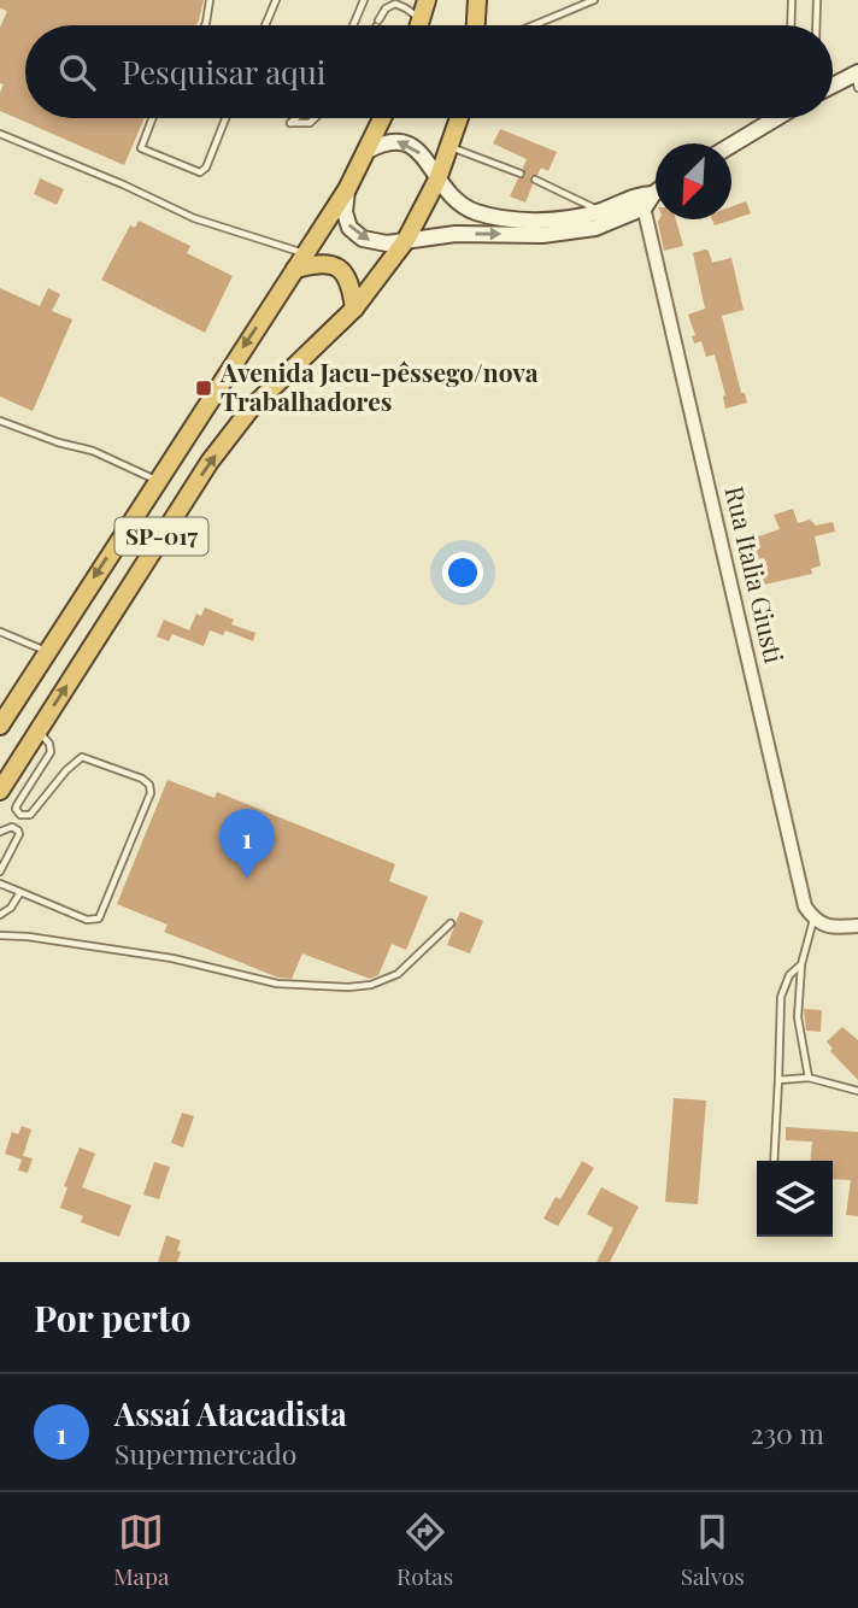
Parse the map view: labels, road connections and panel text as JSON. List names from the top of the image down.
{
  "streets": {
    "highway": ["SP-017"],
    "street": ["Rua Italia Giusti"]
  },
  "places": {
    "transit": ["Avenida Jacu-pêssego/nova Trabalhadores"]
  },
  "north": "bottom left",
  "page": {
    "search": "Pesquisar aqui",
    "pins": "1",
    "heading": "Por perto",
    "list": [
      {
        "mark": "1",
        "name": "Assaí Atacadista",
        "note": "Supermercado",
        "value": "230 m"
      }
    ],
    "nav": ["Mapa", "Rotas", "Salvos"]
  }
}
